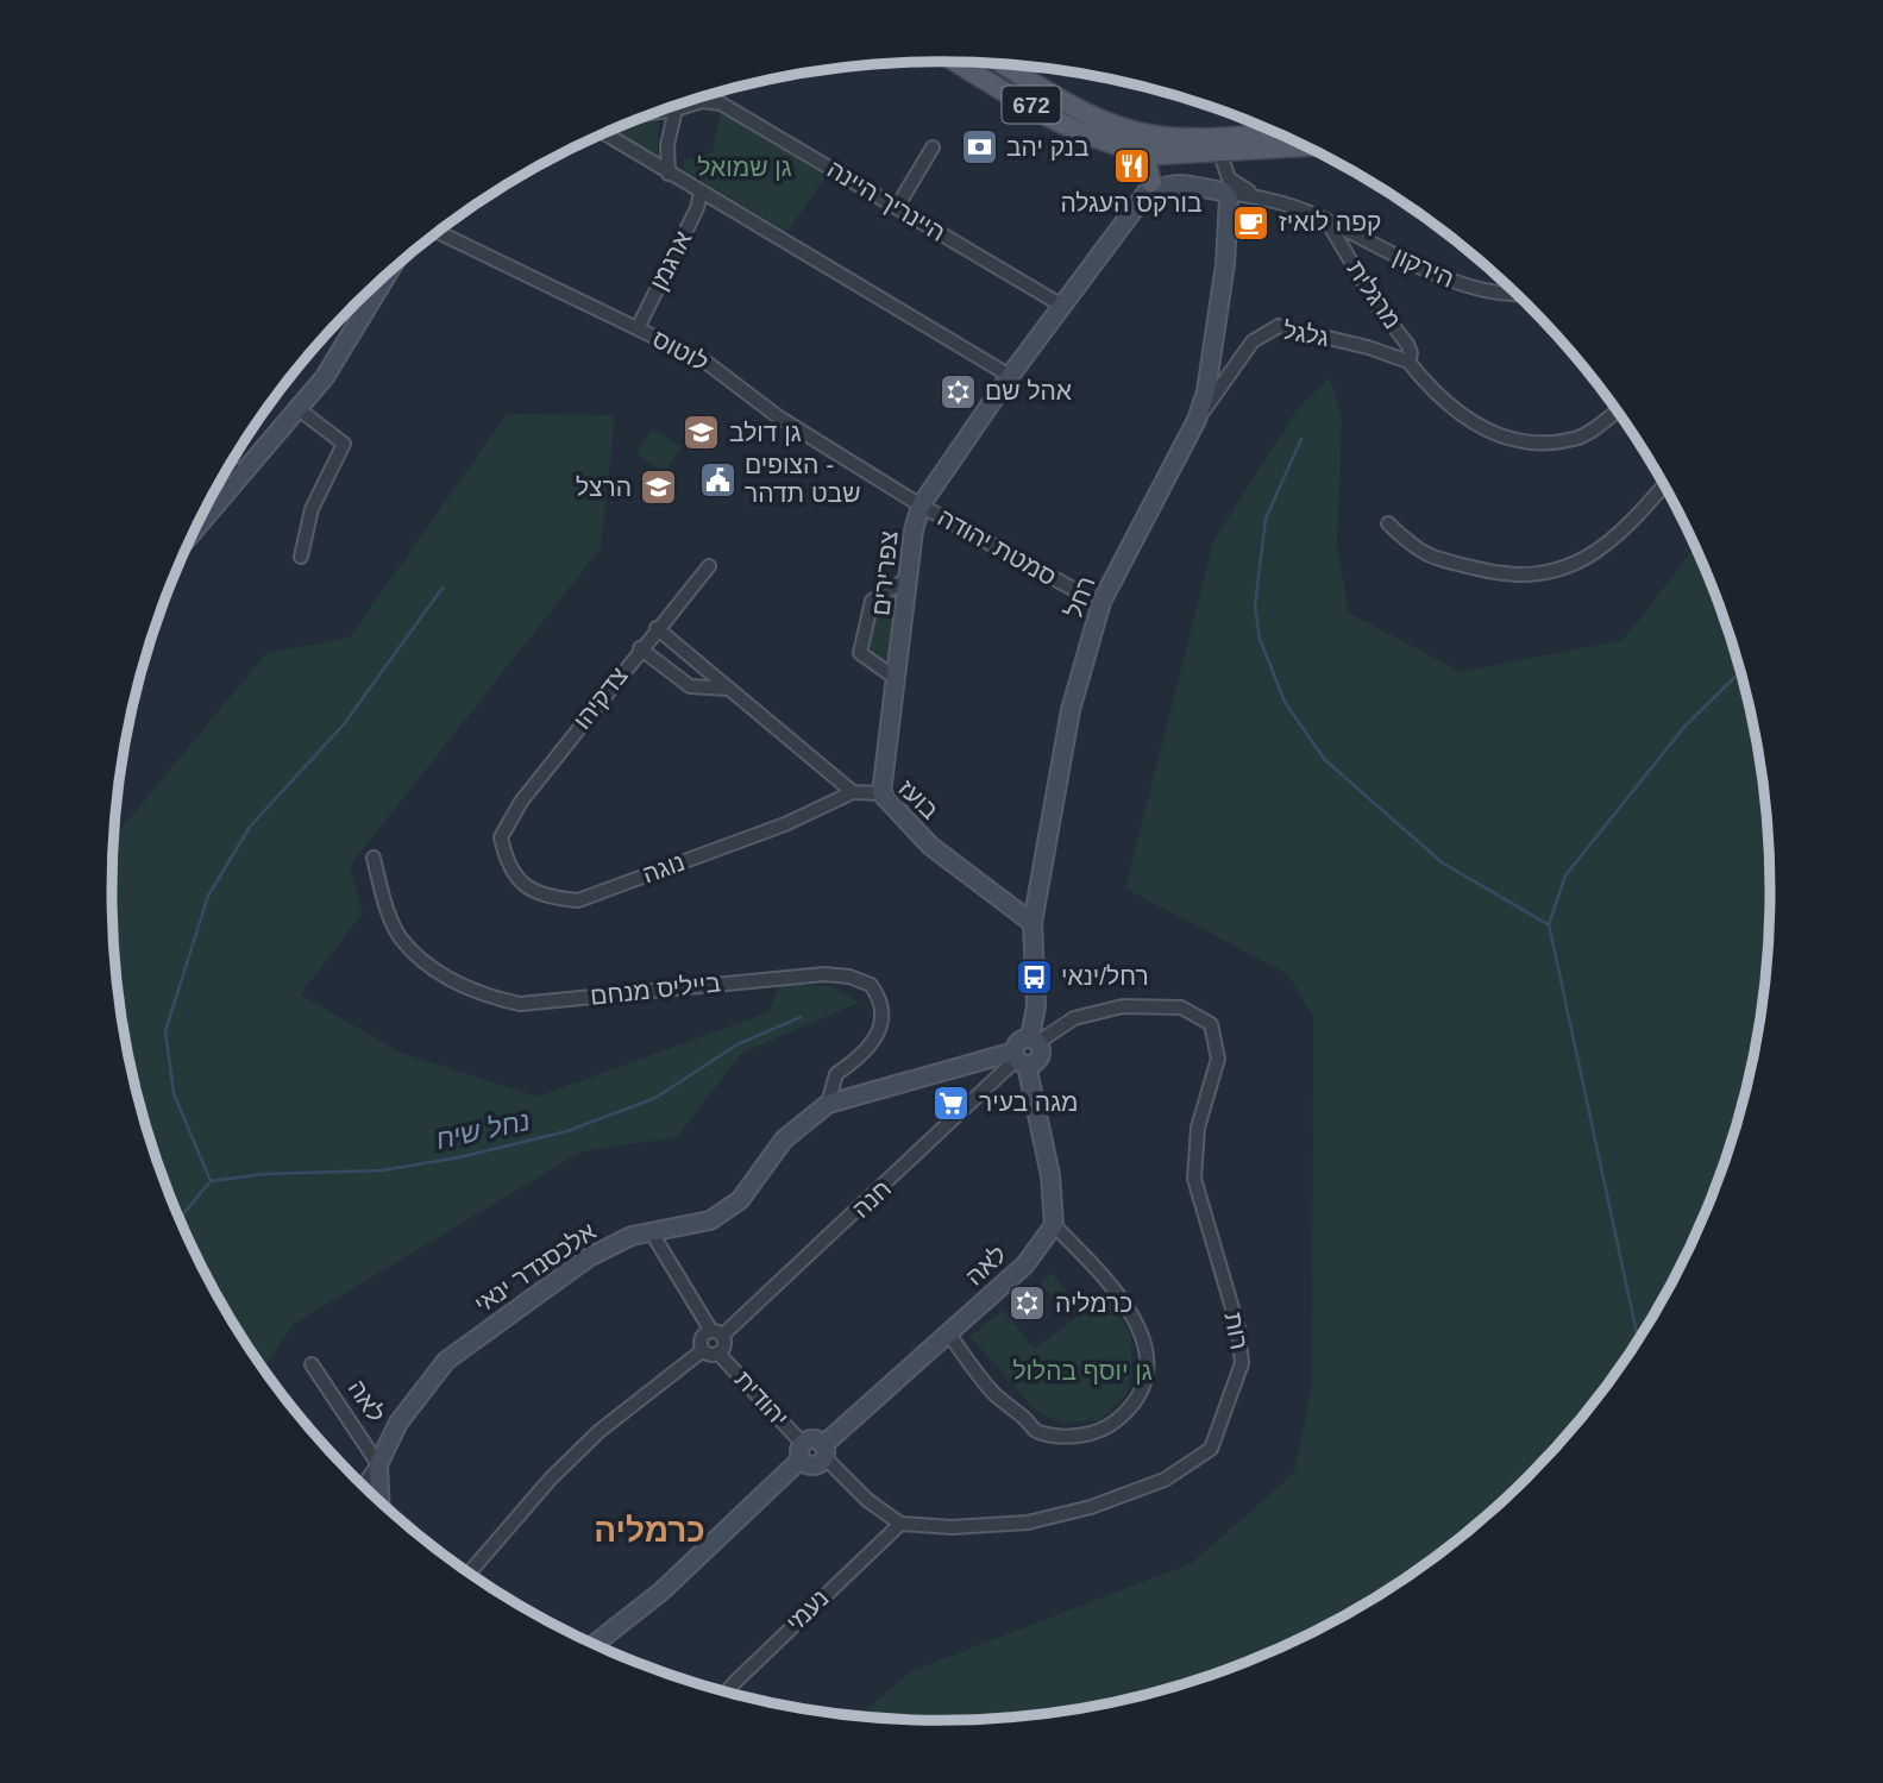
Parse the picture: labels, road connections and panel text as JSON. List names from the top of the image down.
{
  "streets": {
    "main road": ["672"],
    "street": [
      "היינריך היינה",
      "ארגמן",
      "הירקון",
      "מרגלית",
      "גלגל",
      "לוטוס",
      "סמטת יהודה",
      "צפרירים",
      "רחל",
      "צדקיהו",
      "בועז",
      "נוגה",
      "בייליס מנחם",
      "חנה",
      "לאה",
      "אלכסנדר ינאי",
      "רות",
      "יהודית",
      "נעמי"
    ]
  },
  "crossings": [
    ["672", "צפרירים"],
    ["היינריך היינה", "צפרירים"],
    ["ארגמן", "לוטוס"],
    ["הירקון", "מרגלית"],
    ["הירקון", "רחל"],
    ["מרגלית", "גלגל"],
    ["גלגל", "רחל"],
    ["לוטוס", "סמטת יהודה"],
    ["לוטוס", "צפרירים"],
    ["סמטת יהודה", "צפרירים"],
    ["צפרירים", "בועז"],
    ["רחל", "בועז"],
    ["רחל", "רות"],
    ["צדקיהו", "נוגה"],
    ["בועז", "נוגה"],
    ["בייליס מנחם", "אלכסנדר ינאי"],
    ["חנה", "אלכסנדר ינאי"],
    ["חנה", "יהודית"],
    ["לאה", "אלכסנדר ינאי"],
    ["רות", "נעמי"]
  ],
  "districts": ["כרמליה"],
  "water": ["נחל שיח"],
  "parks": ["גן שמואל", "גן יוסף בהלול"],
  "places": {
    "bank": ["בנק יהב"],
    "restaurant": ["בורקס העגלה"],
    "cafe": ["קפה לואיז"],
    "synagogue": ["אהל שם", "כרמליה"],
    "school or university": ["גן דולב", "הרצל"],
    "public building": ["הצופים - שבט תדהר"],
    "bus stop": ["רחל/ינאי"],
    "supermarket": ["מגה בעיר"]
  }
}
